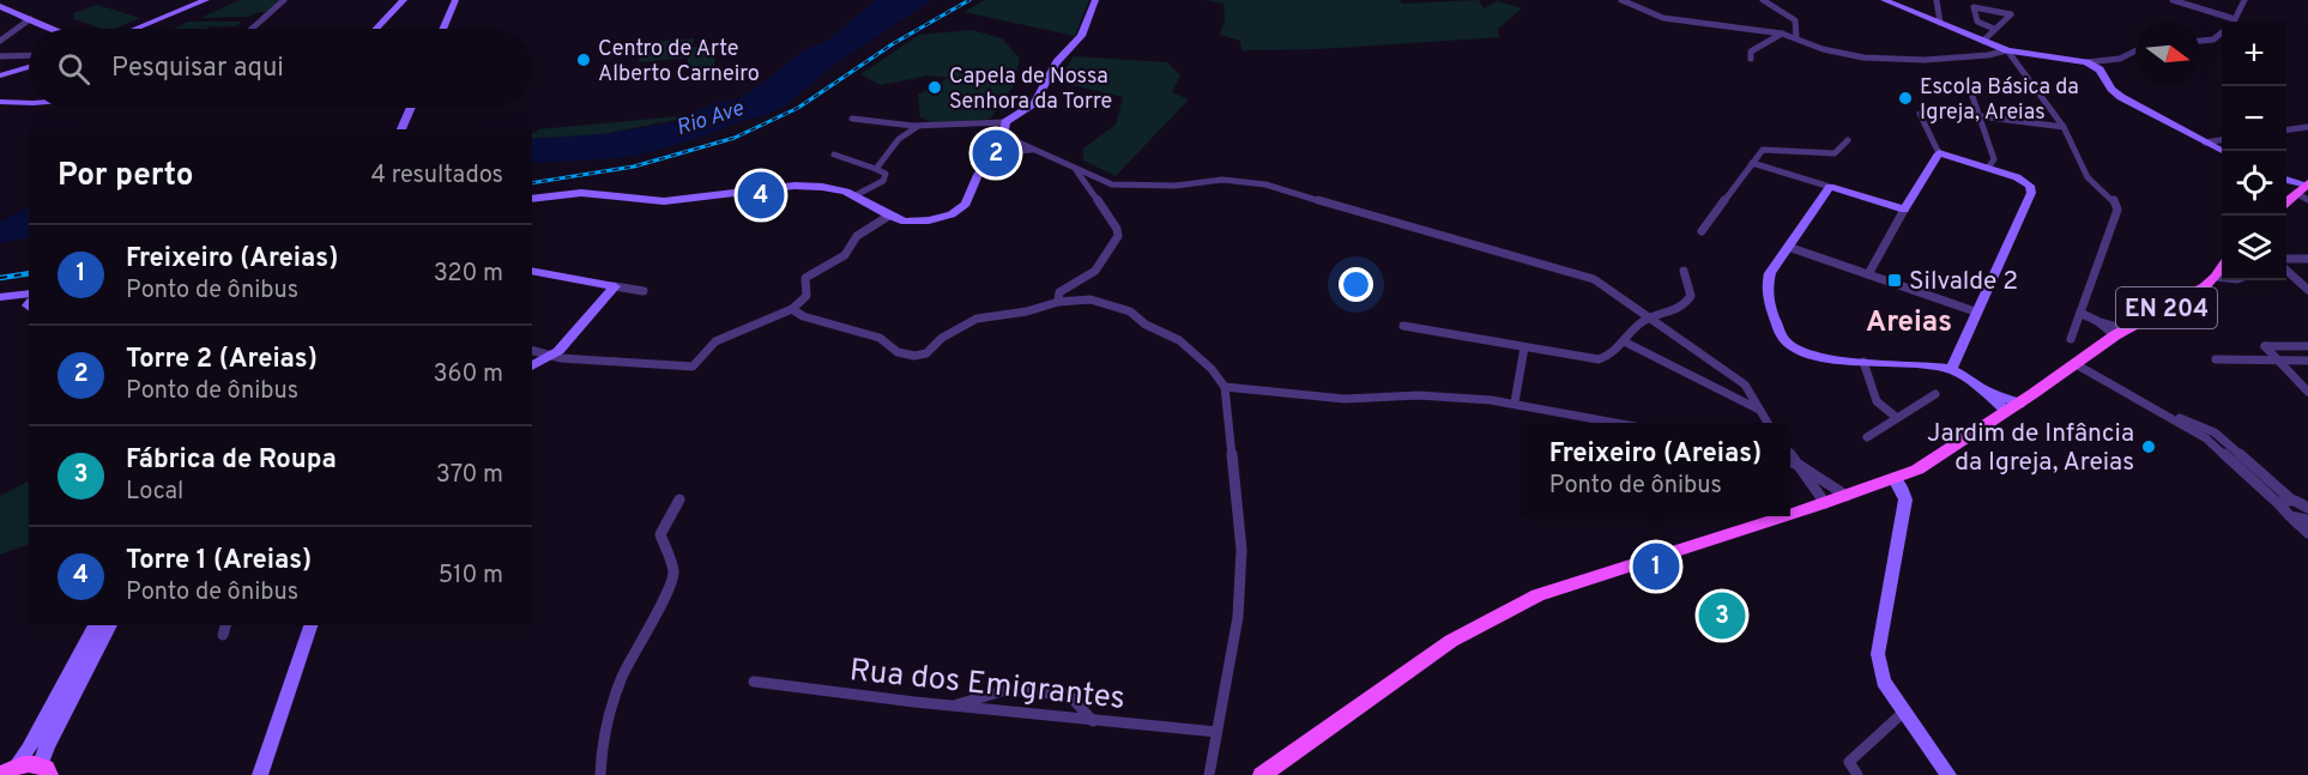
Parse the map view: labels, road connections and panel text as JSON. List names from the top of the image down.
{
  "streets": {
    "main road": ["EN 204"],
    "street": ["Rua dos Emigrantes"]
  },
  "districts": ["Areias"],
  "water": ["Rio Ave"],
  "places": {
    "other": [
      "Centro de Arte Alberto Carneiro",
      "Capela de Nossa Senhora da Torre",
      "Escola Básica da Igreja, Areias",
      "Jardim de Infância da Igreja, Areias"
    ],
    "transit": ["Silvalde 2"]
  },
  "north": "right",
  "page": {
    "map_buttons": ["+", "−"],
    "search": "Pesquisar aqui",
    "pins": [
      "2",
      "4",
      "1",
      "3"
    ],
    "heading": ["Por perto", "4 resultados"],
    "list": [
      {
        "mark": "1",
        "name": "Freixeiro (Areias)",
        "note": "Ponto de ônibus",
        "value": "320 m"
      },
      {
        "mark": "2",
        "name": "Torre 2 (Areias)",
        "note": "Ponto de ônibus",
        "value": "360 m"
      },
      {
        "mark": "3",
        "name": "Fábrica de Roupa",
        "note": "Local",
        "value": "370 m"
      },
      {
        "mark": "4",
        "name": "Torre 1 (Areias)",
        "note": "Ponto de ônibus",
        "value": "510 m"
      }
    ],
    "popup": ["Freixeiro (Areias)", "Ponto de ônibus"]
  }
}
